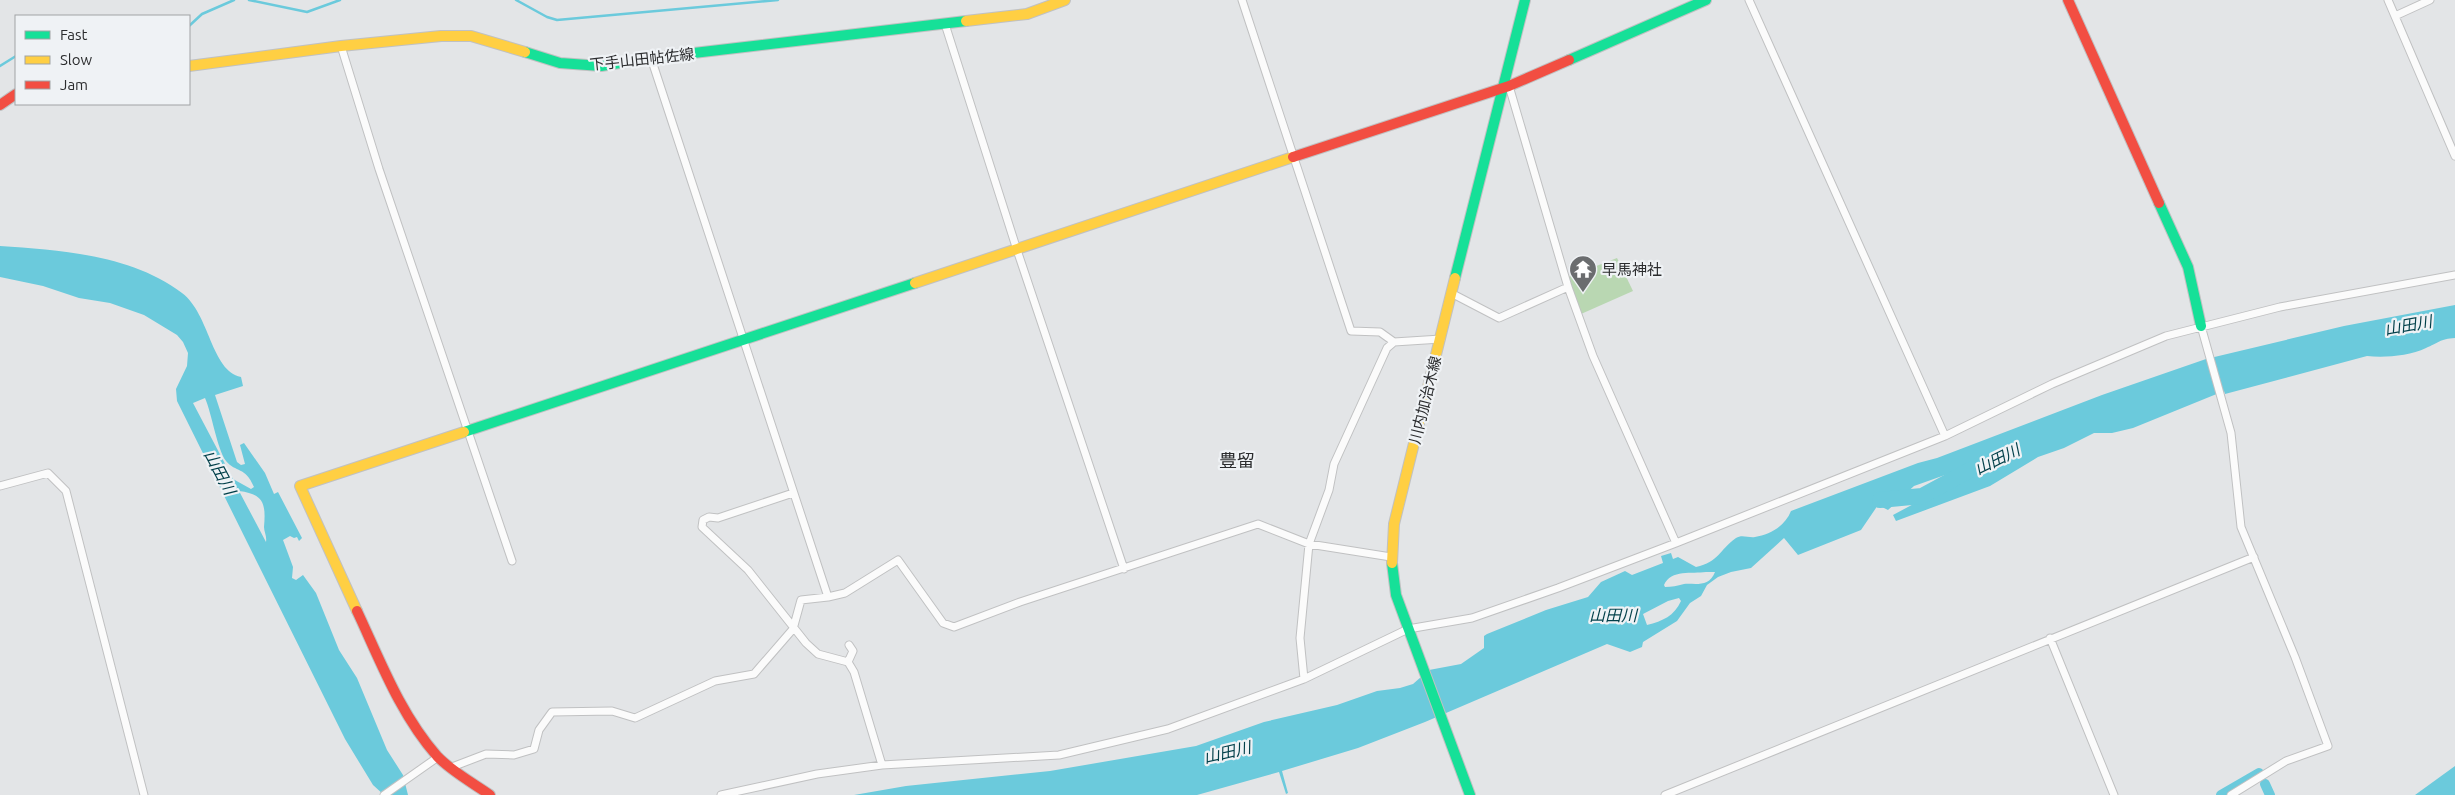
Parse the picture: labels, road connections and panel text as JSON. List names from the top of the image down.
{
  "streets": {
    "street": ["下手山田帖佐線", "川内加治木線"]
  },
  "districts": ["豊留"],
  "water": ["山田川"],
  "places": {
    "temple": ["早馬神社"]
  },
  "legend": ["Fast", "Slow", "Jam"]
}
